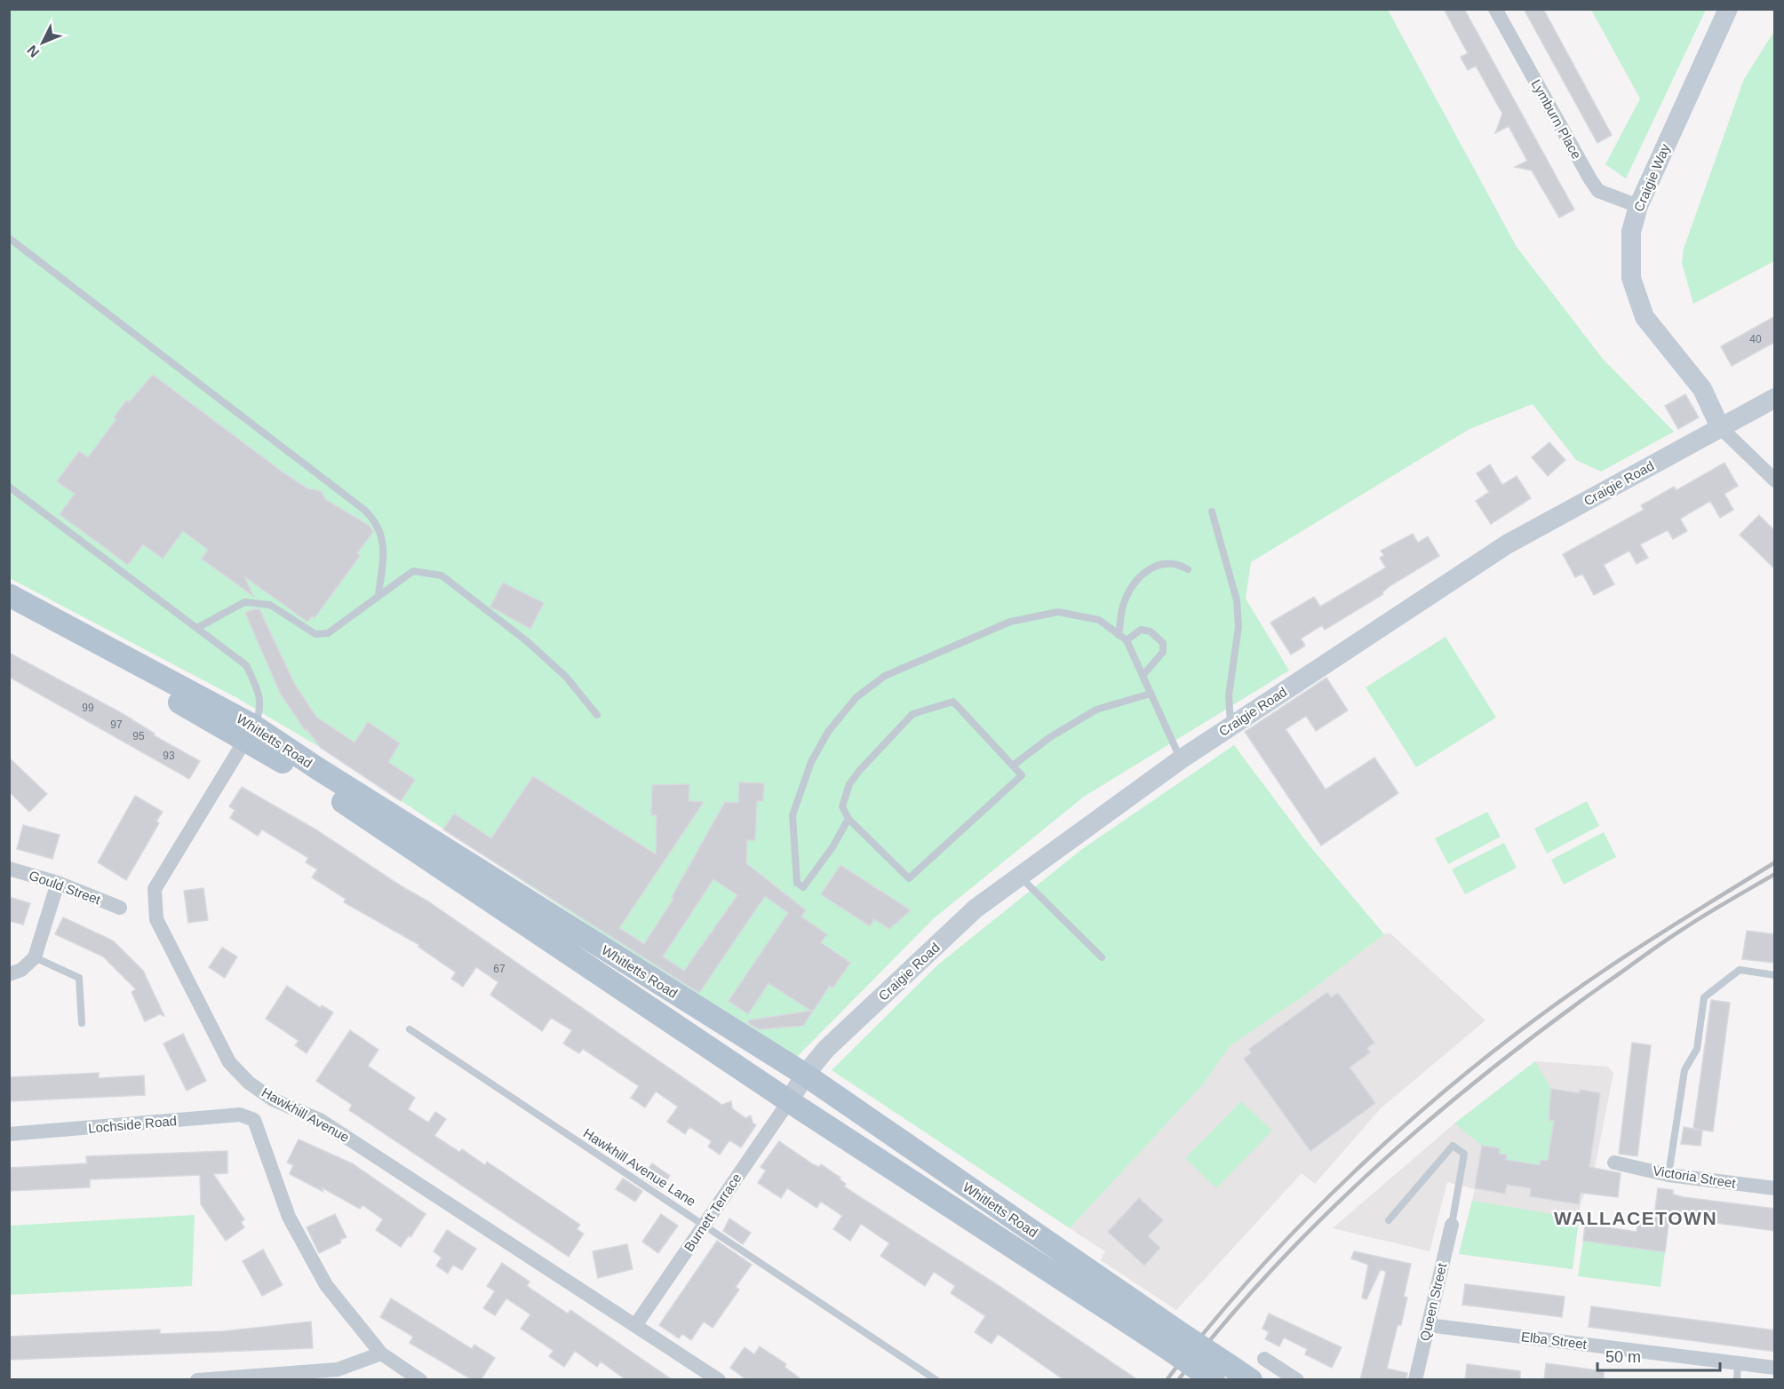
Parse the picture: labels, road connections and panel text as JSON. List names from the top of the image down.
{
  "streets": {
    "main road": ["Craigie Way", "Craigie Road", "Whitletts Road"],
    "street": [
      "Lymburn Place",
      "Gould Street",
      "Hawkhill Avenue",
      "Lochside Road",
      "Victoria Street",
      "Burnett Terrace",
      "Queen Street",
      "Elba Street"
    ],
    "lane": ["Hawkhill Avenue Lane"]
  },
  "crossings": [
    ["Lymburn Place", "Craigie Way"],
    ["Craigie Way", "Craigie Road"],
    ["Craigie Road", "Whitletts Road"],
    ["Craigie Road", "Burnett Terrace"],
    ["Whitletts Road", "Hawkhill Avenue"],
    ["Whitletts Road", "Burnett Terrace"],
    ["Hawkhill Avenue", "Burnett Terrace"],
    ["Hawkhill Avenue Lane", "Burnett Terrace"],
    ["Queen Street", "Elba Street"]
  ],
  "districts": ["WALLACETOWN"],
  "house_numbers": [
    "40",
    "99",
    "97",
    "95",
    "93",
    "67"
  ],
  "scale_bar": "50 m",
  "north": "bottom left"
}
